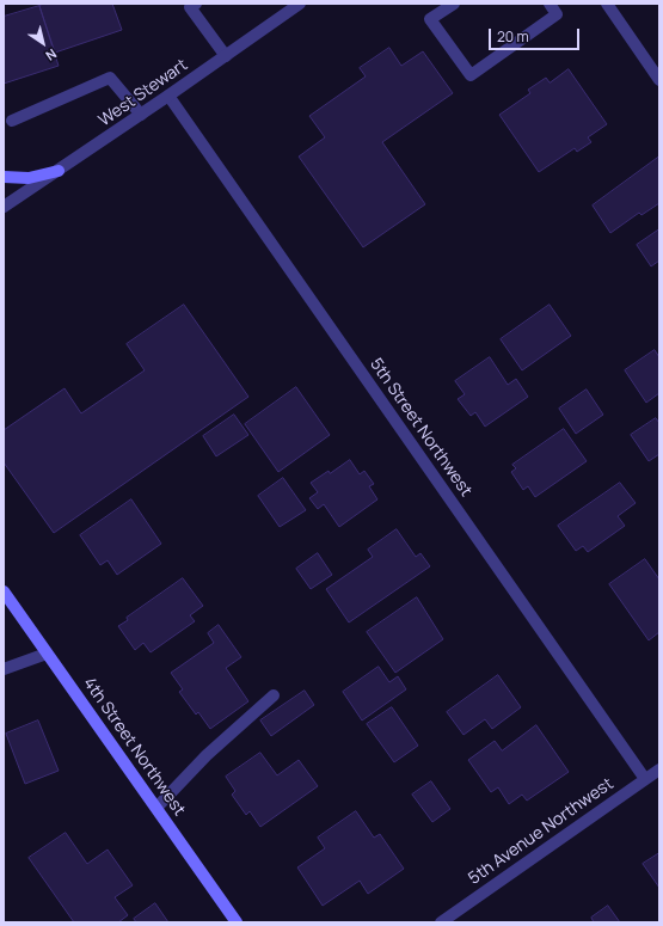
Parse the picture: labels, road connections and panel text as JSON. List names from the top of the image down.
{
  "streets": {
    "main road": ["4th Street Northwest"],
    "street": ["West Stewart", "5th Street Northwest", "5th Avenue Northwest"]
  },
  "crossings": [
    ["West Stewart", "5th Street Northwest"],
    ["5th Street Northwest", "5th Avenue Northwest"]
  ],
  "scale_bar": "20 m",
  "north": "bottom right"
}
